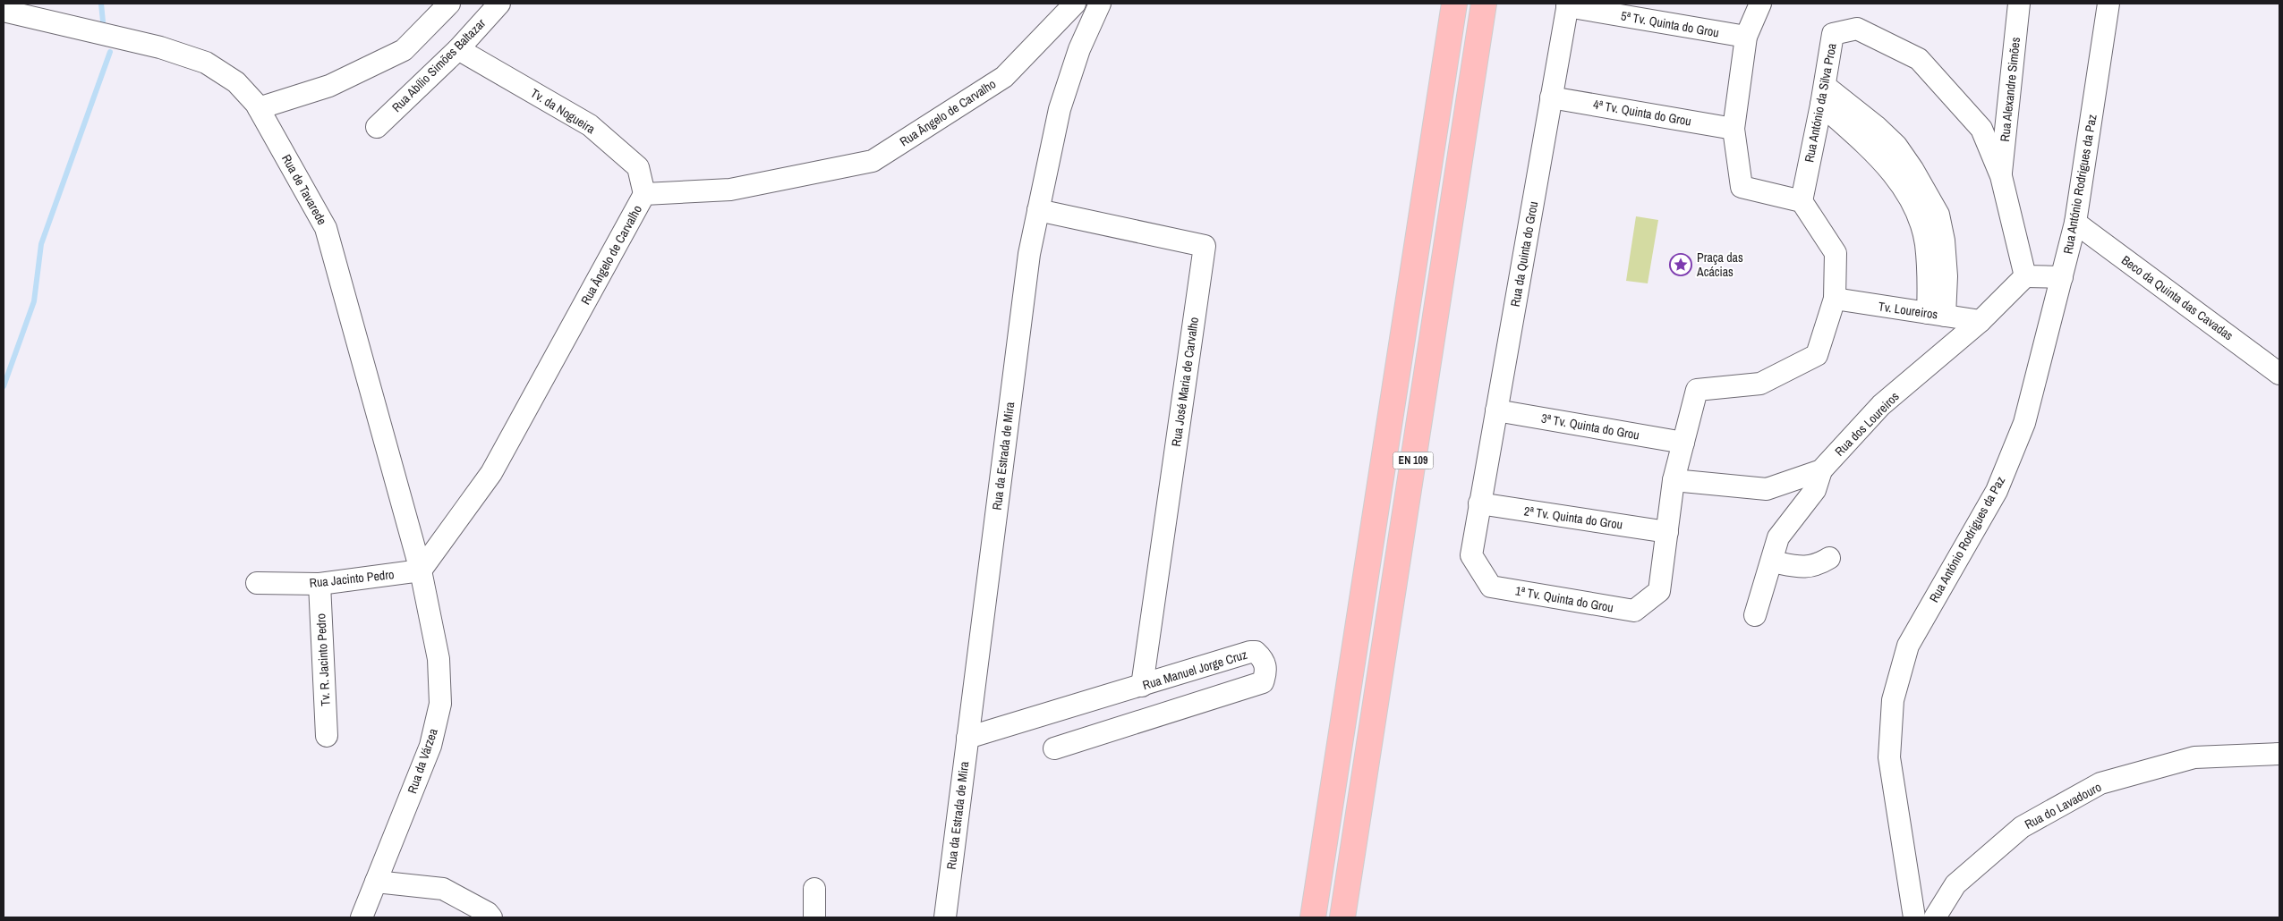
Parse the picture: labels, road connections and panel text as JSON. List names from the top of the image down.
{
  "streets": {
    "main road": ["EN 109"],
    "street": [
      "5ª Tv. Quinta do Grou",
      "Rua Abílio Simões Baltazar",
      "Rua Alexandre Simões",
      "Rua António da Silva Proa",
      "Tv. da Nogueira",
      "Rua Ângelo de Carvalho",
      "4ª Tv. Quinta do Grou",
      "Rua António Rodrigues da Paz",
      "Rua de Tavarede",
      "Rua da Quinta do Grou",
      "Beco da Quinta das Cavadas",
      "Tv. Loureiros",
      "Rua José Maria de Carvalho",
      "Rua dos Loureiros",
      "3ª Tv. Quinta do Grou",
      "Rua da Estrada de Mira",
      "2ª Tv. Quinta do Grou",
      "Rua Jacinto Pedro",
      "1ª Tv. Quinta do Grou",
      "Tv. R. Jacinto Pedro",
      "Rua Manuel Jorge Cruz",
      "Rua da Várzea",
      "Rua do Lavadouro"
    ]
  },
  "crossings": [
    ["5ª Tv. Quinta do Grou", "Rua da Quinta do Grou"],
    ["Rua Abílio Simões Baltazar", "Tv. da Nogueira"],
    ["Rua Alexandre Simões", "Rua António da Silva Proa"],
    ["Rua António da Silva Proa", "Rua dos Loureiros"],
    ["Tv. da Nogueira", "Rua Ângelo de Carvalho"],
    ["Rua Ângelo de Carvalho", "Rua de Tavarede"],
    ["Rua Ângelo de Carvalho", "Rua Jacinto Pedro"],
    ["Rua Ângelo de Carvalho", "Rua da Várzea"],
    ["4ª Tv. Quinta do Grou", "Rua da Quinta do Grou"],
    ["Rua António Rodrigues da Paz", "Beco da Quinta das Cavadas"],
    ["Rua de Tavarede", "Rua Jacinto Pedro"],
    ["Rua de Tavarede", "Rua da Várzea"],
    ["Rua da Quinta do Grou", "3ª Tv. Quinta do Grou"],
    ["Rua da Quinta do Grou", "2ª Tv. Quinta do Grou"],
    ["Rua da Quinta do Grou", "1ª Tv. Quinta do Grou"],
    ["Tv. Loureiros", "Rua dos Loureiros"],
    ["Tv. Loureiros", "1ª Tv. Quinta do Grou"],
    ["Rua José Maria de Carvalho", "Rua da Estrada de Mira"],
    ["Rua José Maria de Carvalho", "Rua Manuel Jorge Cruz"],
    ["Rua dos Loureiros", "1ª Tv. Quinta do Grou"],
    ["3ª Tv. Quinta do Grou", "1ª Tv. Quinta do Grou"],
    ["Rua da Estrada de Mira", "Rua Manuel Jorge Cruz"],
    ["2ª Tv. Quinta do Grou", "1ª Tv. Quinta do Grou"],
    ["Rua Jacinto Pedro", "Tv. R. Jacinto Pedro"],
    ["Rua Jacinto Pedro", "Rua da Várzea"]
  ],
  "places": {
    "place": ["Praça das Acácias"]
  }
}
